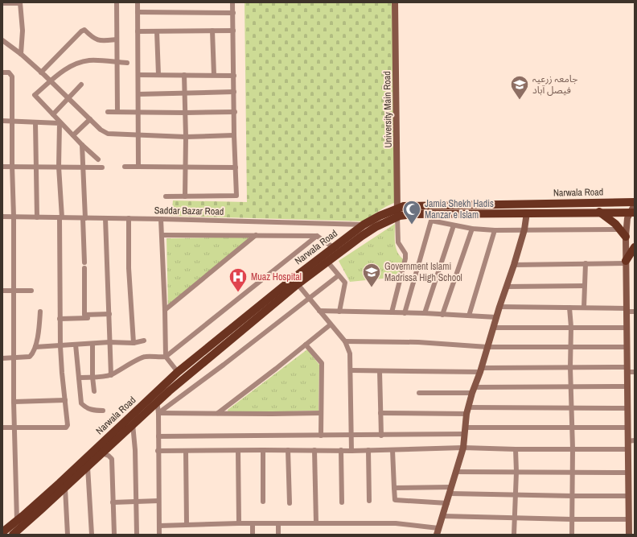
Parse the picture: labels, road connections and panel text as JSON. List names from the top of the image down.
{
  "streets": {
    "main road": ["Narwala Road"],
    "street": ["University Main Road", "Saddar Bazar Road"]
  },
  "crossings": [
    ["University Main Road", "Narwala Road"],
    ["Narwala Road", "Saddar Bazar Road"]
  ],
  "places": {
    "school or university": ["جامعہ زرعیہ فیصل آباد", "Government Islami Madrissa High School"],
    "mosque": ["Jamia Shekh Hadis Manzar e Islam"],
    "hospital": ["Muaz Hospital"]
  }
}
